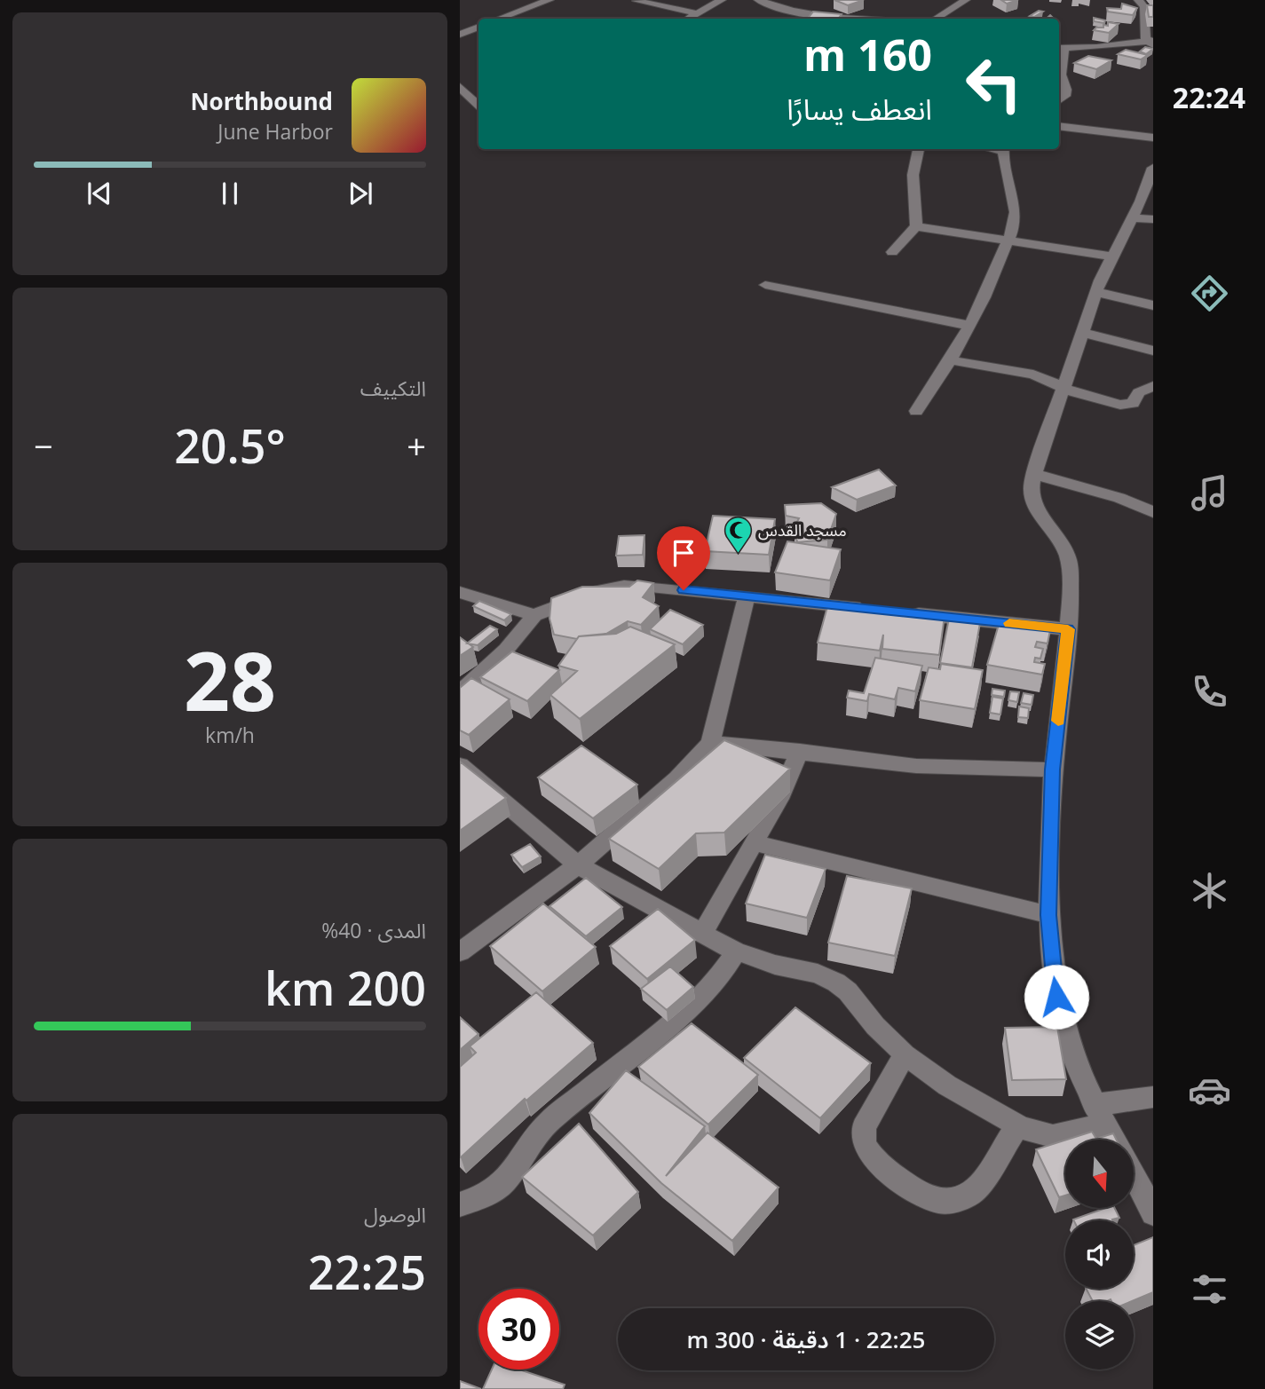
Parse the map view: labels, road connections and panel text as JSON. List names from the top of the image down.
{
  "places": {
    "mosque": ["مسجد القدس"]
  },
  "north": "bottom",
  "page": {
    "tabs": "22:24",
    "turn": ["160 m", "انعطف يسارًا"],
    "song": ["Northbound", "June Harbor"],
    "tile": [
      "التكييف",
      ["28", "km/h"],
      ["المدى · 40%", "200 km"],
      ["الوصول", "22:25"]
    ],
    "heat": ["−", "20.5°", "+"],
    "limit": "30",
    "trip": "22:25 · 1 دقيقة · 300 m"
  }
}
